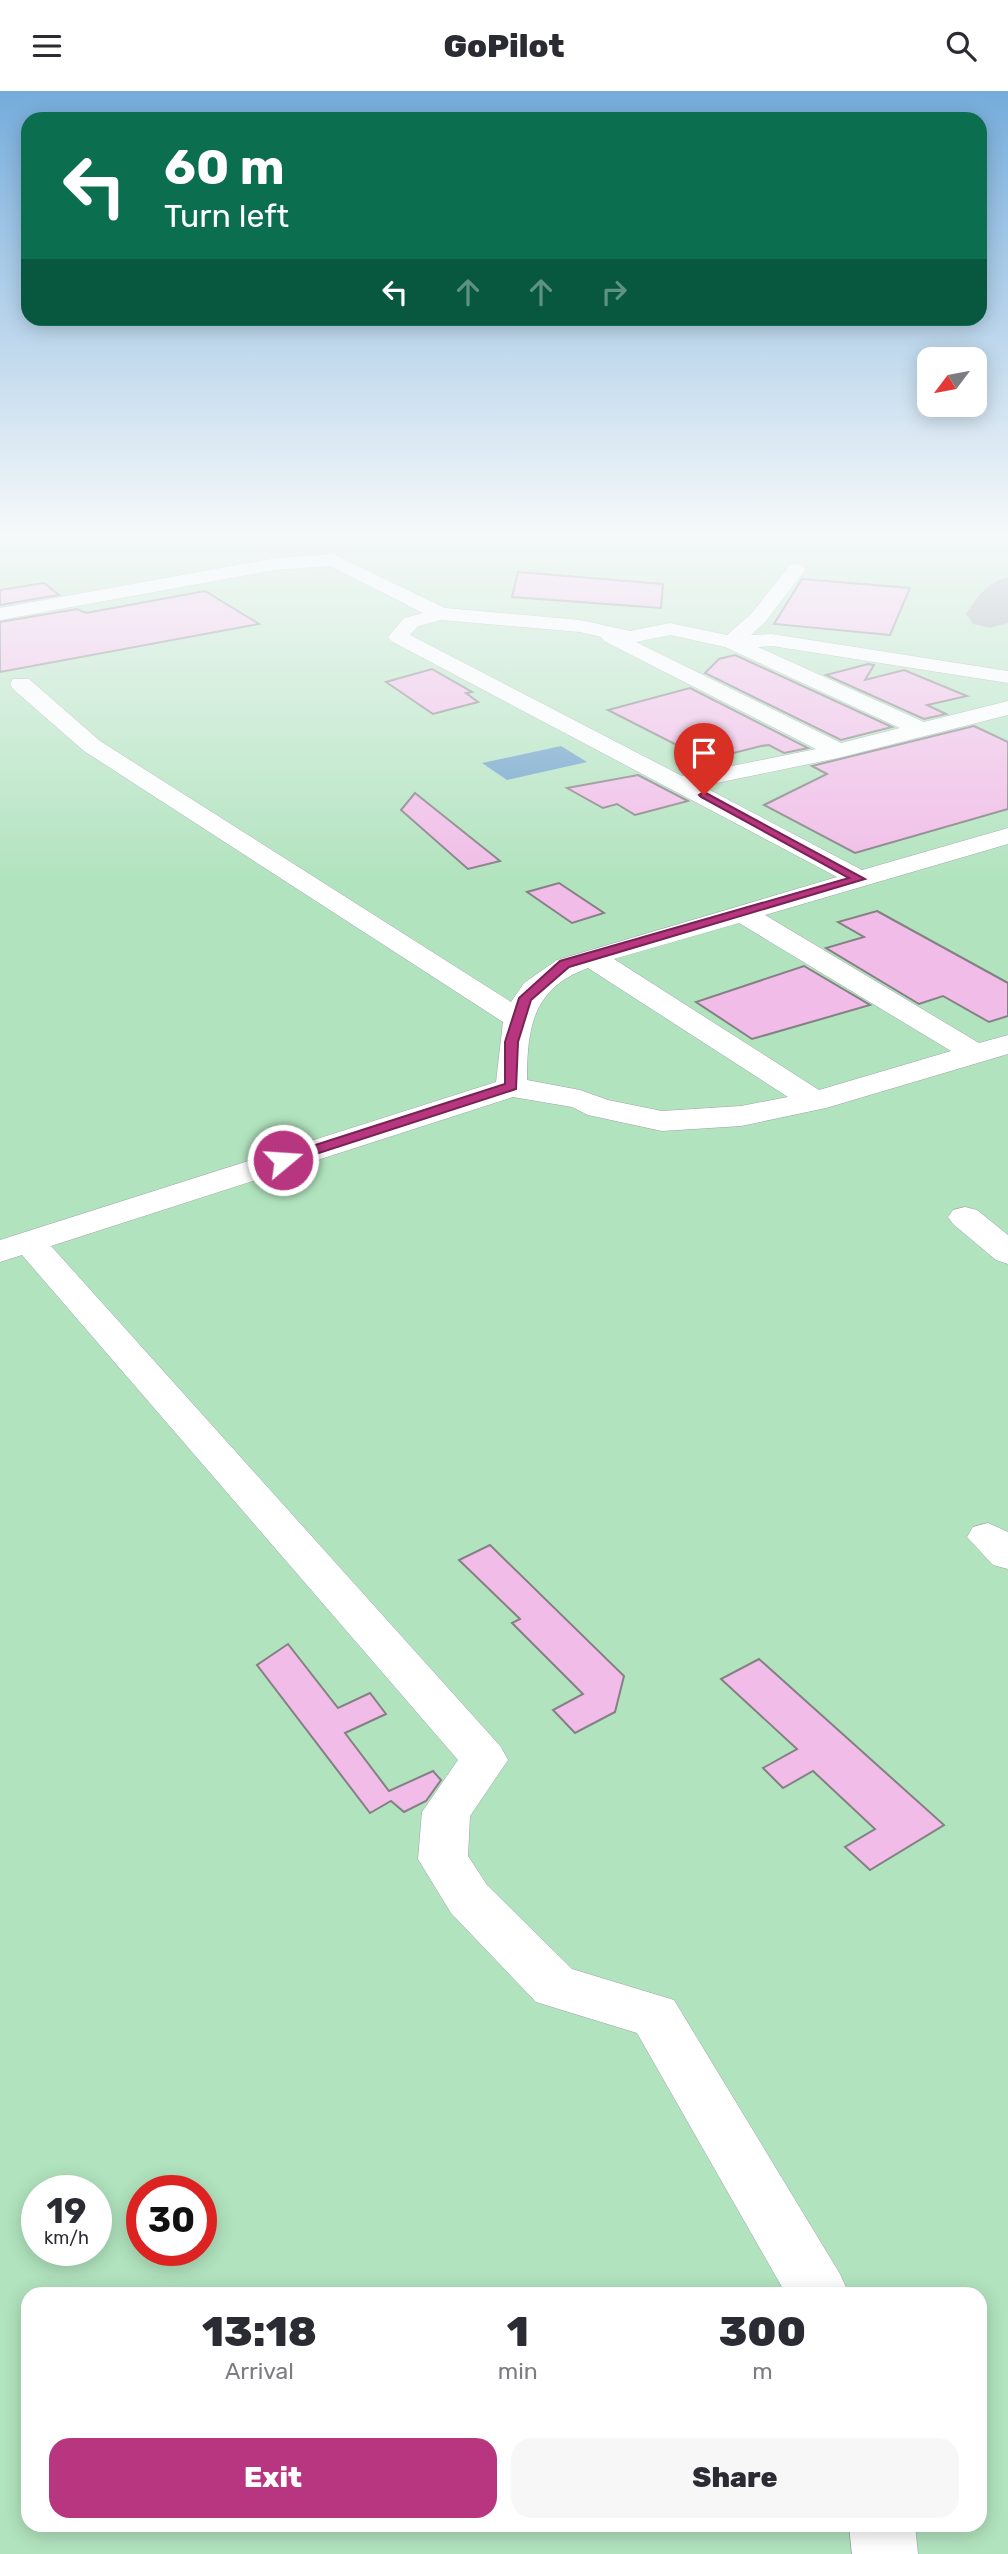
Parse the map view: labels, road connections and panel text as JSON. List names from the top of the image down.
{
  "north": "bottom left",
  "page": {
    "header": "GoPilot",
    "turn": ["60 m", "Turn left"],
    "speed": "19 km/h",
    "limit": "30",
    "eta": [
      "13:18",
      "Arrival",
      "1",
      "min",
      "300",
      "m"
    ],
    "buttons": ["Exit", "Share"]
  }
}
